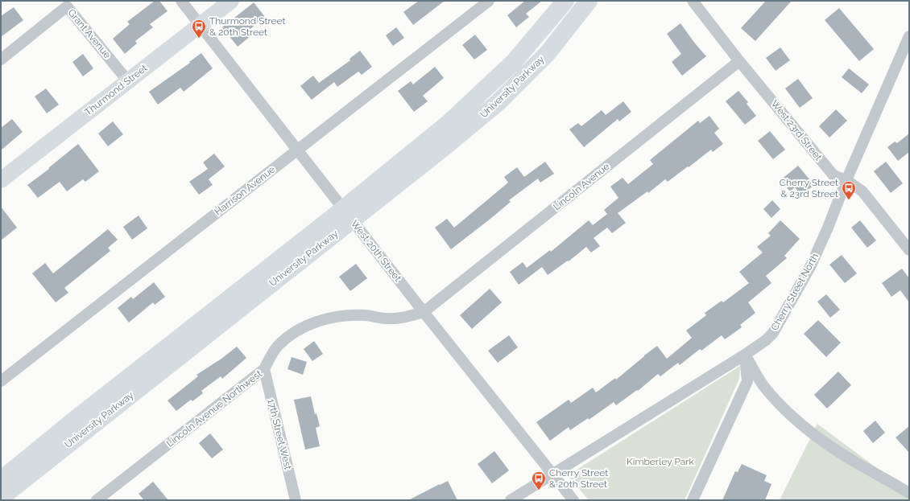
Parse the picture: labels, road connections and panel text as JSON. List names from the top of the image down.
{
  "streets": {
    "main road": ["University Parkway"],
    "street": [
      "Grant Avenue",
      "Thurmond Street",
      "West 23rd Street",
      "Lincoln Avenue",
      "Harrison Avenue",
      "West 20th Street",
      "Cherry Street North",
      "Lincoln Avenue Northwest",
      "17th Street West"
    ]
  },
  "crossings": [
    ["Grant Avenue", "Thurmond Street"],
    ["Thurmond Street", "West 20th Street"],
    ["West 23rd Street", "Lincoln Avenue"],
    ["West 23rd Street", "Cherry Street North"],
    ["Lincoln Avenue", "West 20th Street"],
    ["Lincoln Avenue", "Lincoln Avenue Northwest"],
    ["Harrison Avenue", "West 20th Street"],
    ["West 20th Street", "Cherry Street North"],
    ["West 20th Street", "Lincoln Avenue Northwest"],
    ["Lincoln Avenue Northwest", "17th Street West"]
  ],
  "parks": ["Kimberley Park"],
  "places": {
    "bus stop": ["Thurmond Street & 20th Street", "Cherry Street & 23rd Street", "Cherry Street & 20th Street"]
  }
}
